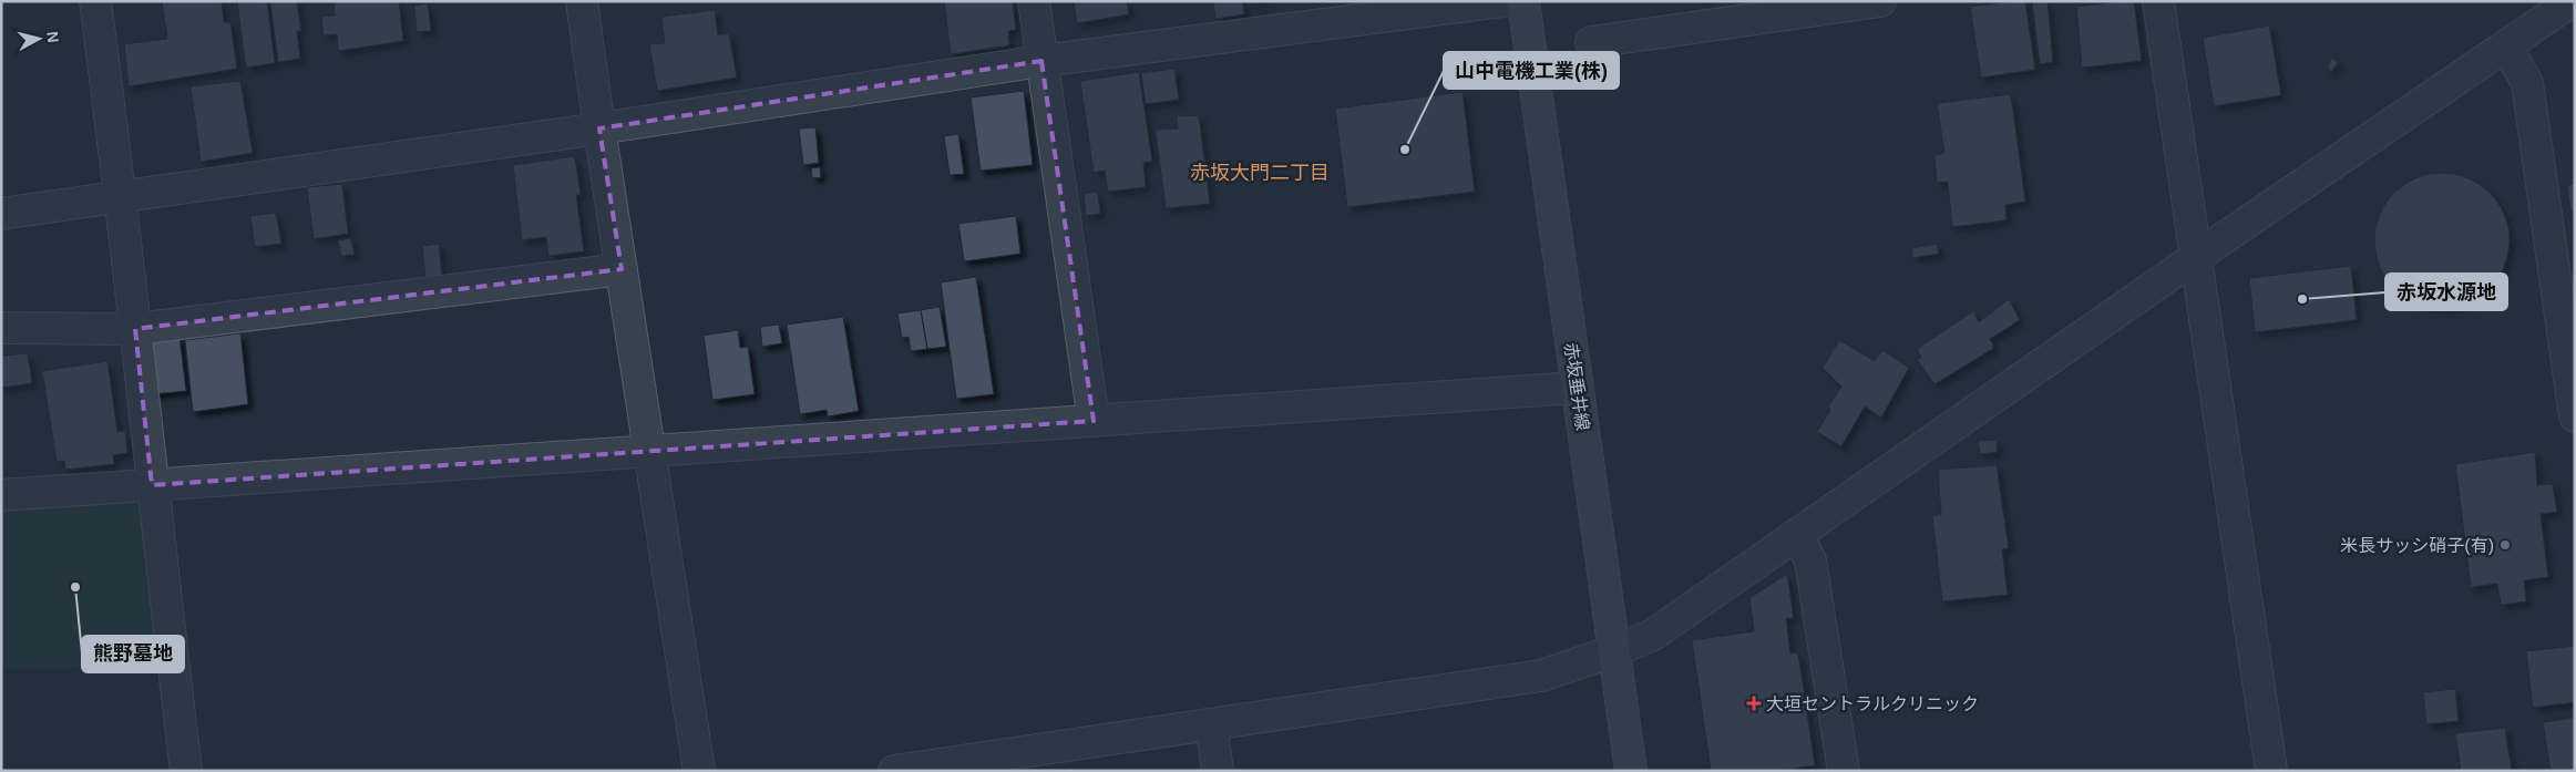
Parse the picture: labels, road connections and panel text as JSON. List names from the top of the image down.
{
  "streets": {
    "main road": ["赤坂垂井線"]
  },
  "districts": ["赤坂大門二丁目"],
  "places": {
    "other": [
      "山中電機工業(株)",
      "赤坂水源地",
      "米長サッシ硝子(有)",
      "熊野墓地"
    ],
    "health": ["大垣セントラルクリニック"]
  },
  "north": "right"
}
